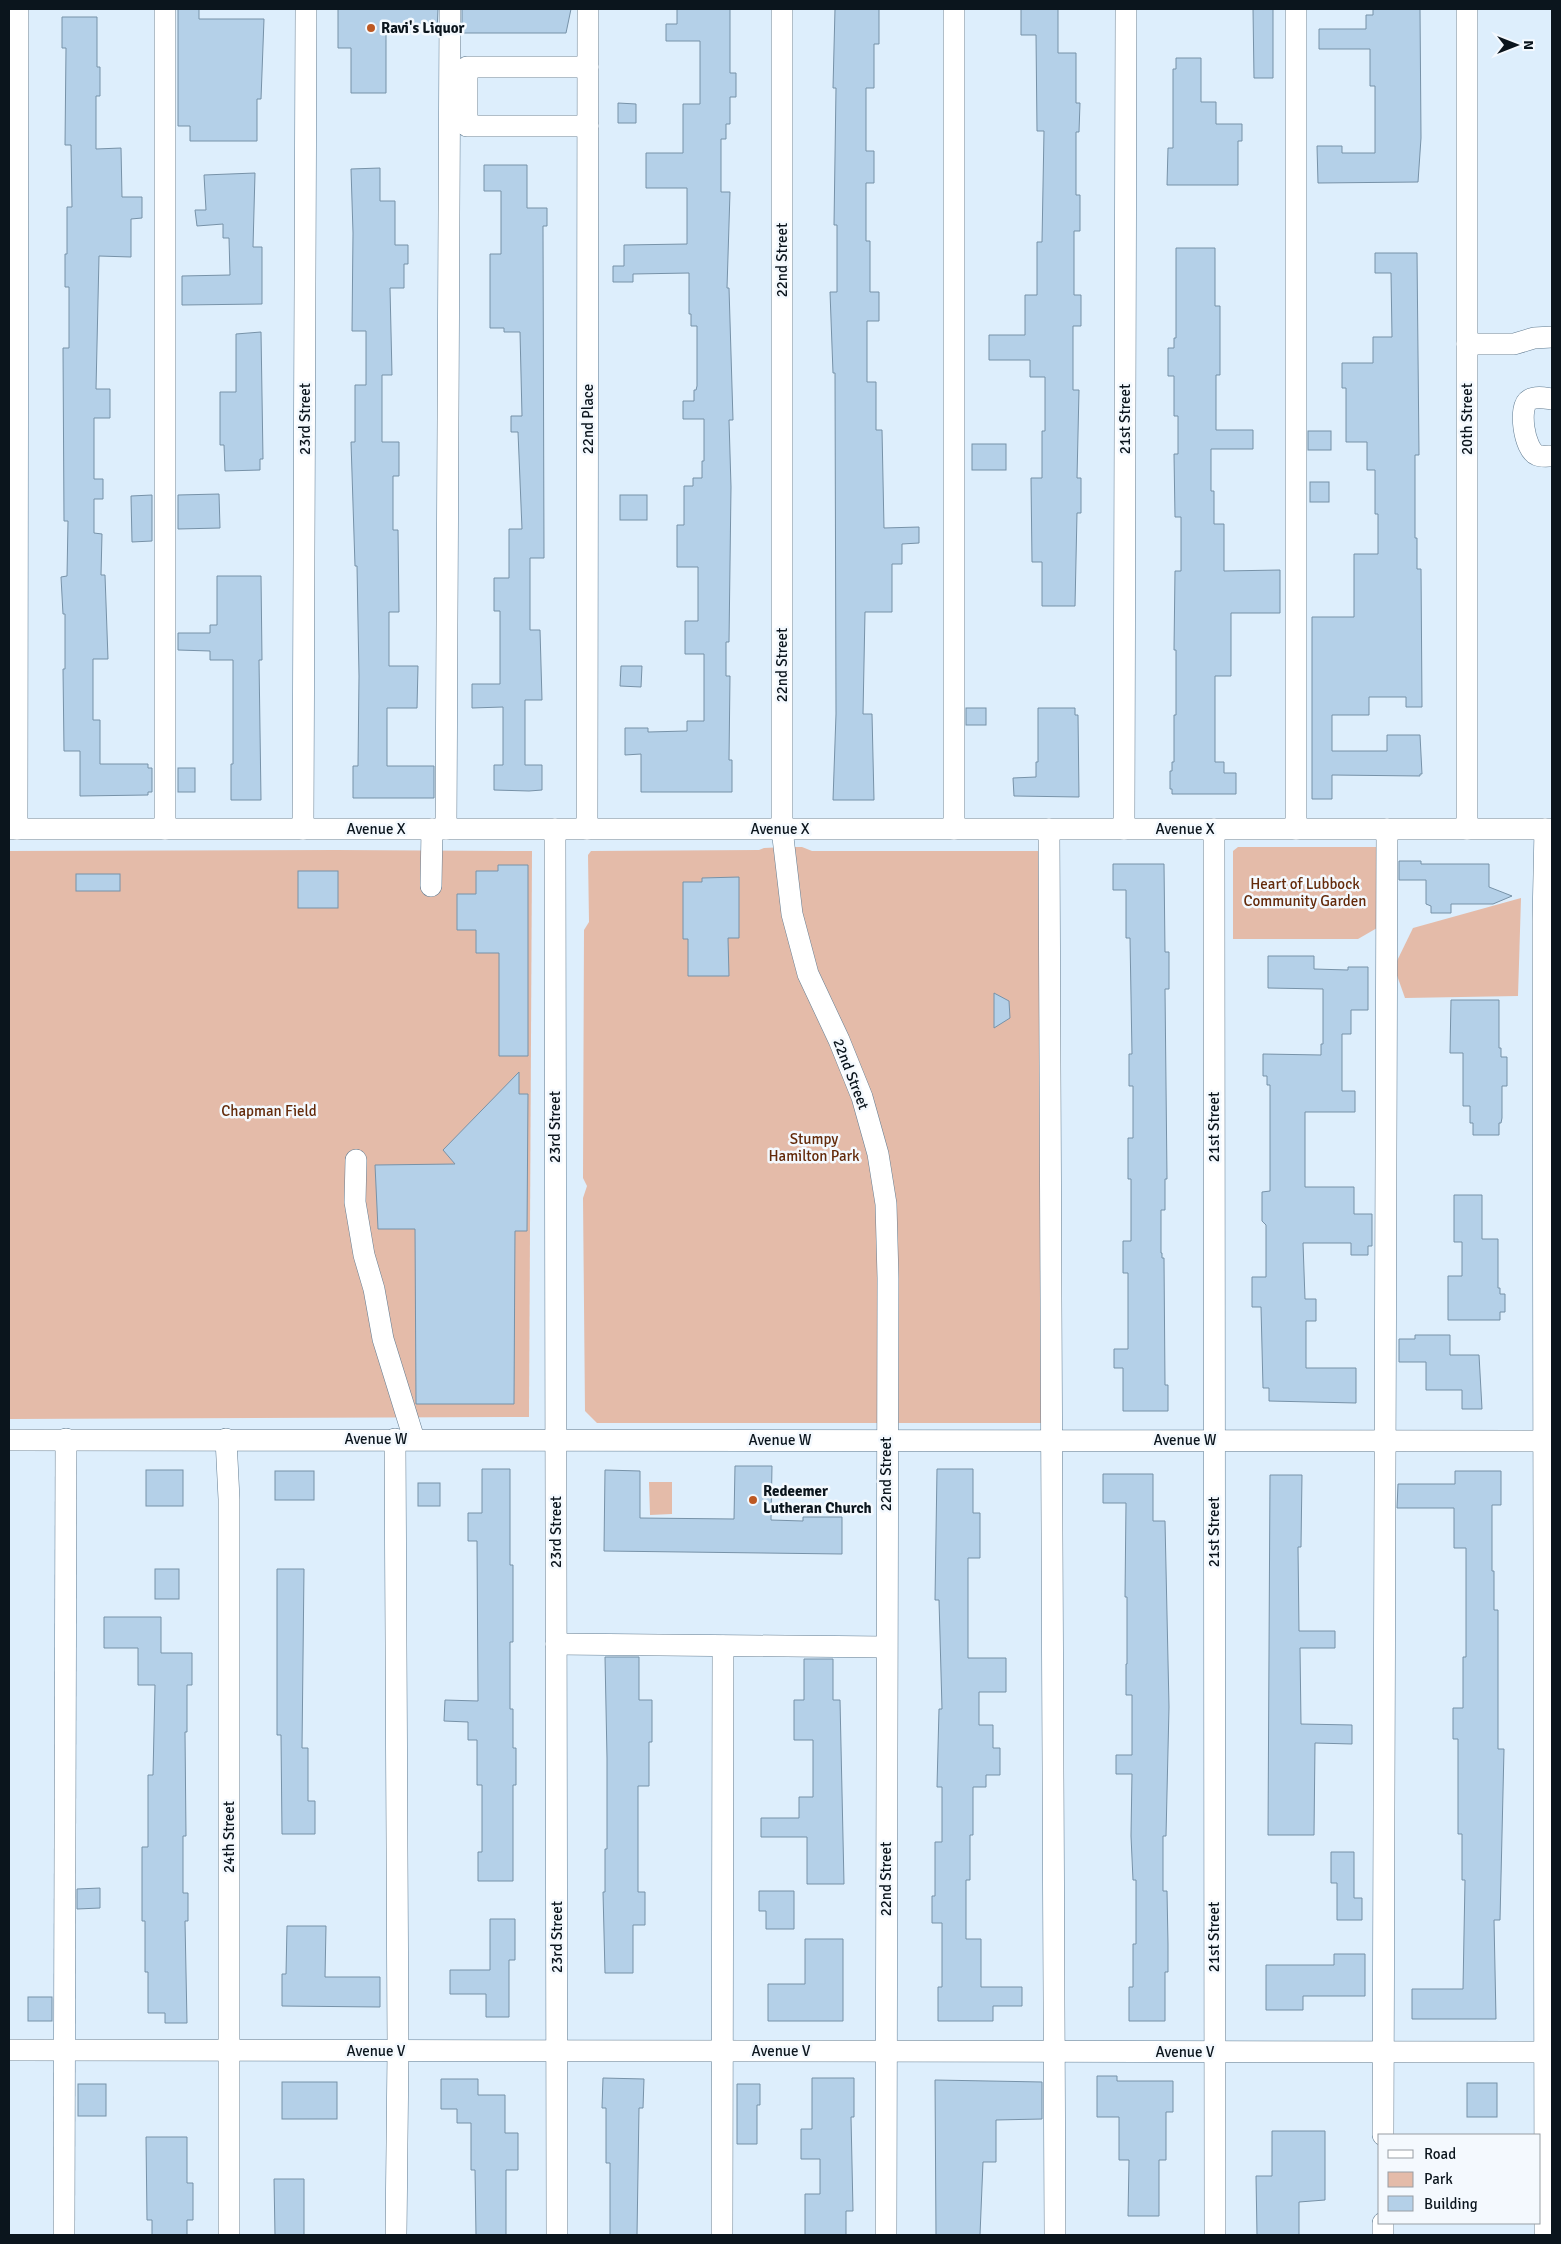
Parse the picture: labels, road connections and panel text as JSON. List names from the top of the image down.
{
  "streets": {
    "street": [
      "22nd Street",
      "23rd Street",
      "22nd Place",
      "21st Street",
      "20th Street",
      "Avenue X",
      "Avenue W",
      "24th Street",
      "Avenue V"
    ]
  },
  "crossings": [
    ["22nd Street", "Avenue X"],
    ["22nd Street", "Avenue W"],
    ["22nd Street", "Avenue V"],
    ["23rd Street", "Avenue X"],
    ["23rd Street", "Avenue W"],
    ["23rd Street", "Avenue V"],
    ["22nd Place", "Avenue X"],
    ["21st Street", "Avenue X"],
    ["21st Street", "Avenue W"],
    ["21st Street", "Avenue V"],
    ["20th Street", "Avenue X"],
    ["Avenue W", "24th Street"],
    ["24th Street", "Avenue V"]
  ],
  "parks": ["Heart of Lubbock Community Garden", "Chapman Field", "Stumpy Hamilton Park"],
  "places": ["Ravi's Liquor", "Redeemer Lutheran Church"],
  "legend": ["Road", "Park", "Building"],
  "north": "right"
}
